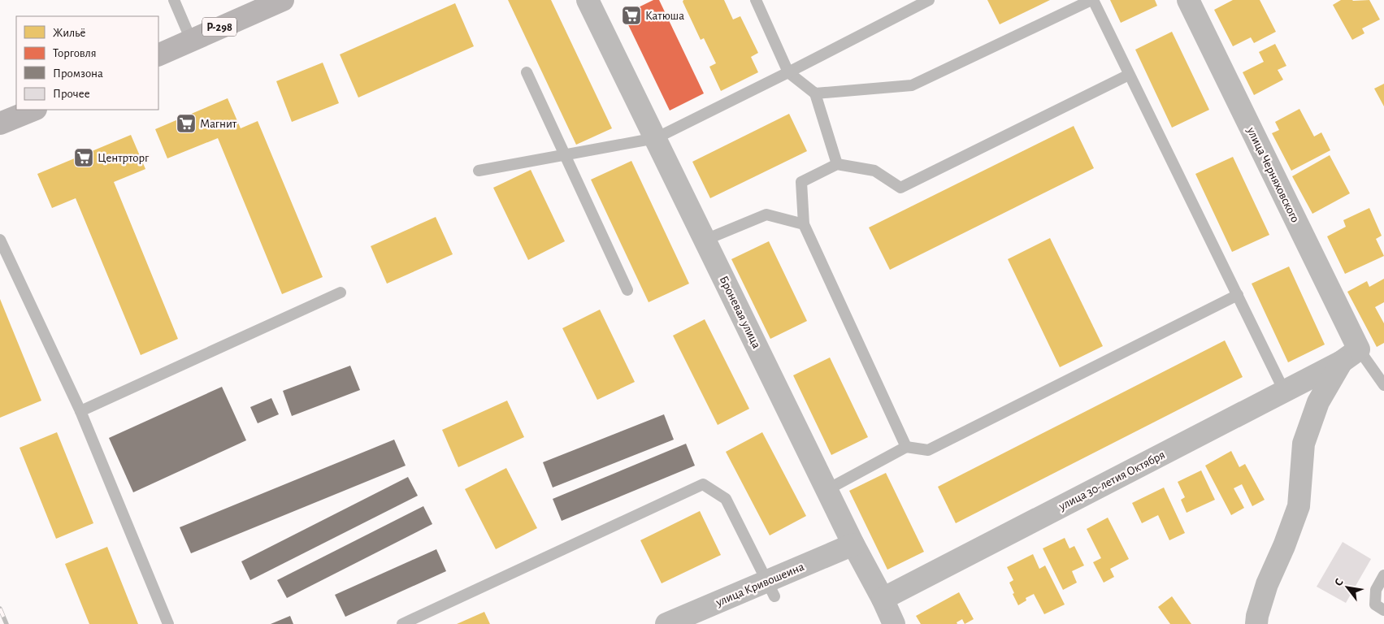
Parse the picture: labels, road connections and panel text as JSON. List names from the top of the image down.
{
  "streets": {
    "highway": ["Р-298"],
    "street": [
      "улица Черняховского",
      "Броневая улица",
      "улица 30-летия Октября",
      "улица Кривошеина"
    ]
  },
  "crossings": [
    ["улица Черняховского", "улица 30-летия Октября"],
    ["Броневая улица", "улица 30-летия Октября"],
    ["Броневая улица", "улица Кривошеина"]
  ],
  "places": {
    "supermarket": ["Катюша", "Магнит", "Центрторг"]
  },
  "legend": [
    "Жильё",
    "Торговля",
    "Промзона",
    "Прочее"
  ],
  "north": "top left"
}
